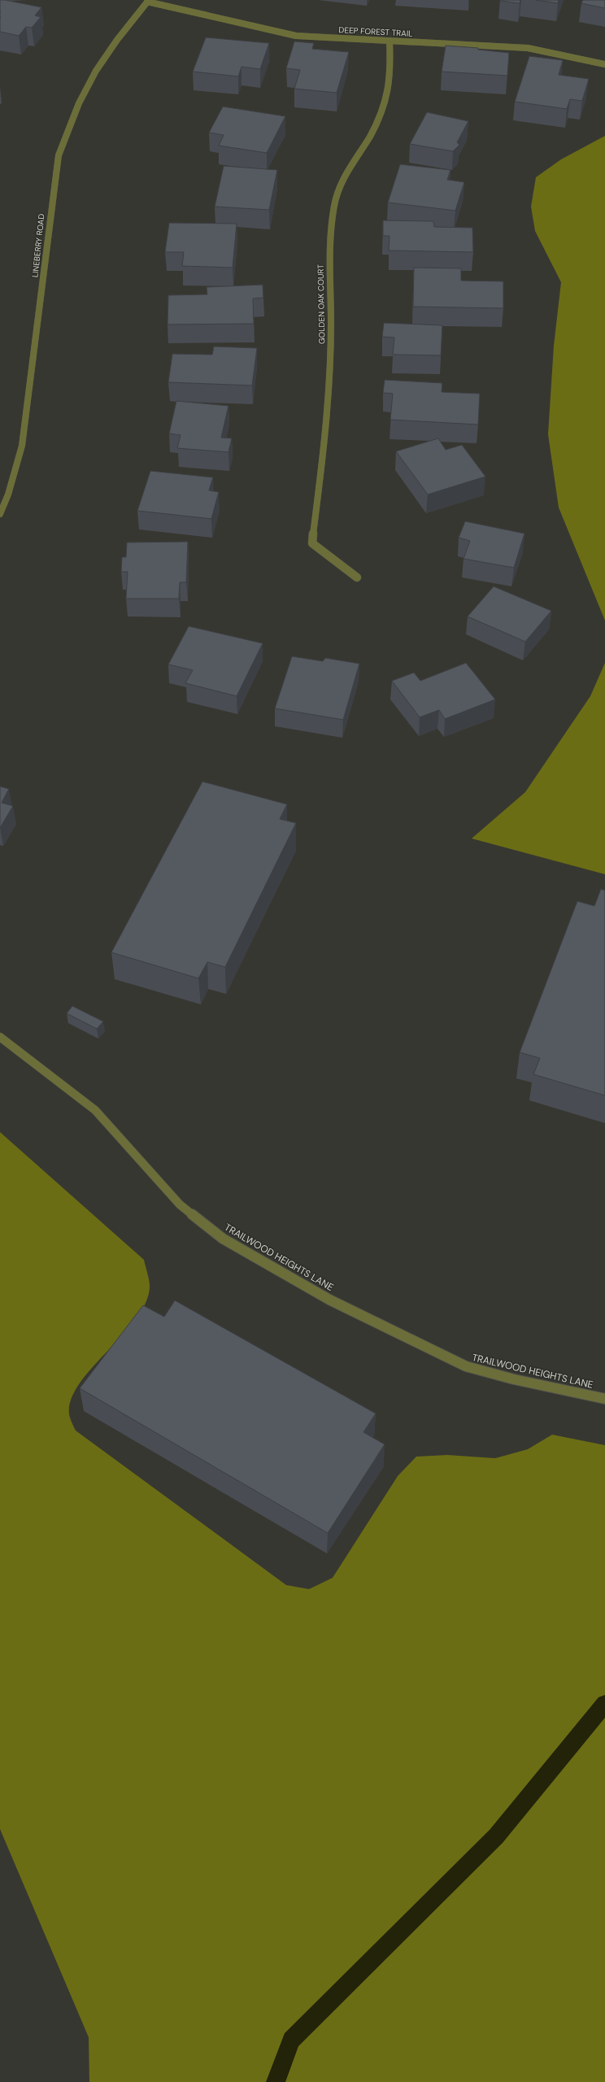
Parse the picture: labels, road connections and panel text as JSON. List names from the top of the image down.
{
  "streets": {
    "street": [
      "DEEP FOREST TRAIL",
      "LINEBERRY ROAD",
      "GOLDEN OAK COURT",
      "TRAILWOOD HEIGHTS LANE"
    ]
  },
  "crossings": [
    ["DEEP FOREST TRAIL", "LINEBERRY ROAD"],
    ["DEEP FOREST TRAIL", "GOLDEN OAK COURT"]
  ]
}
